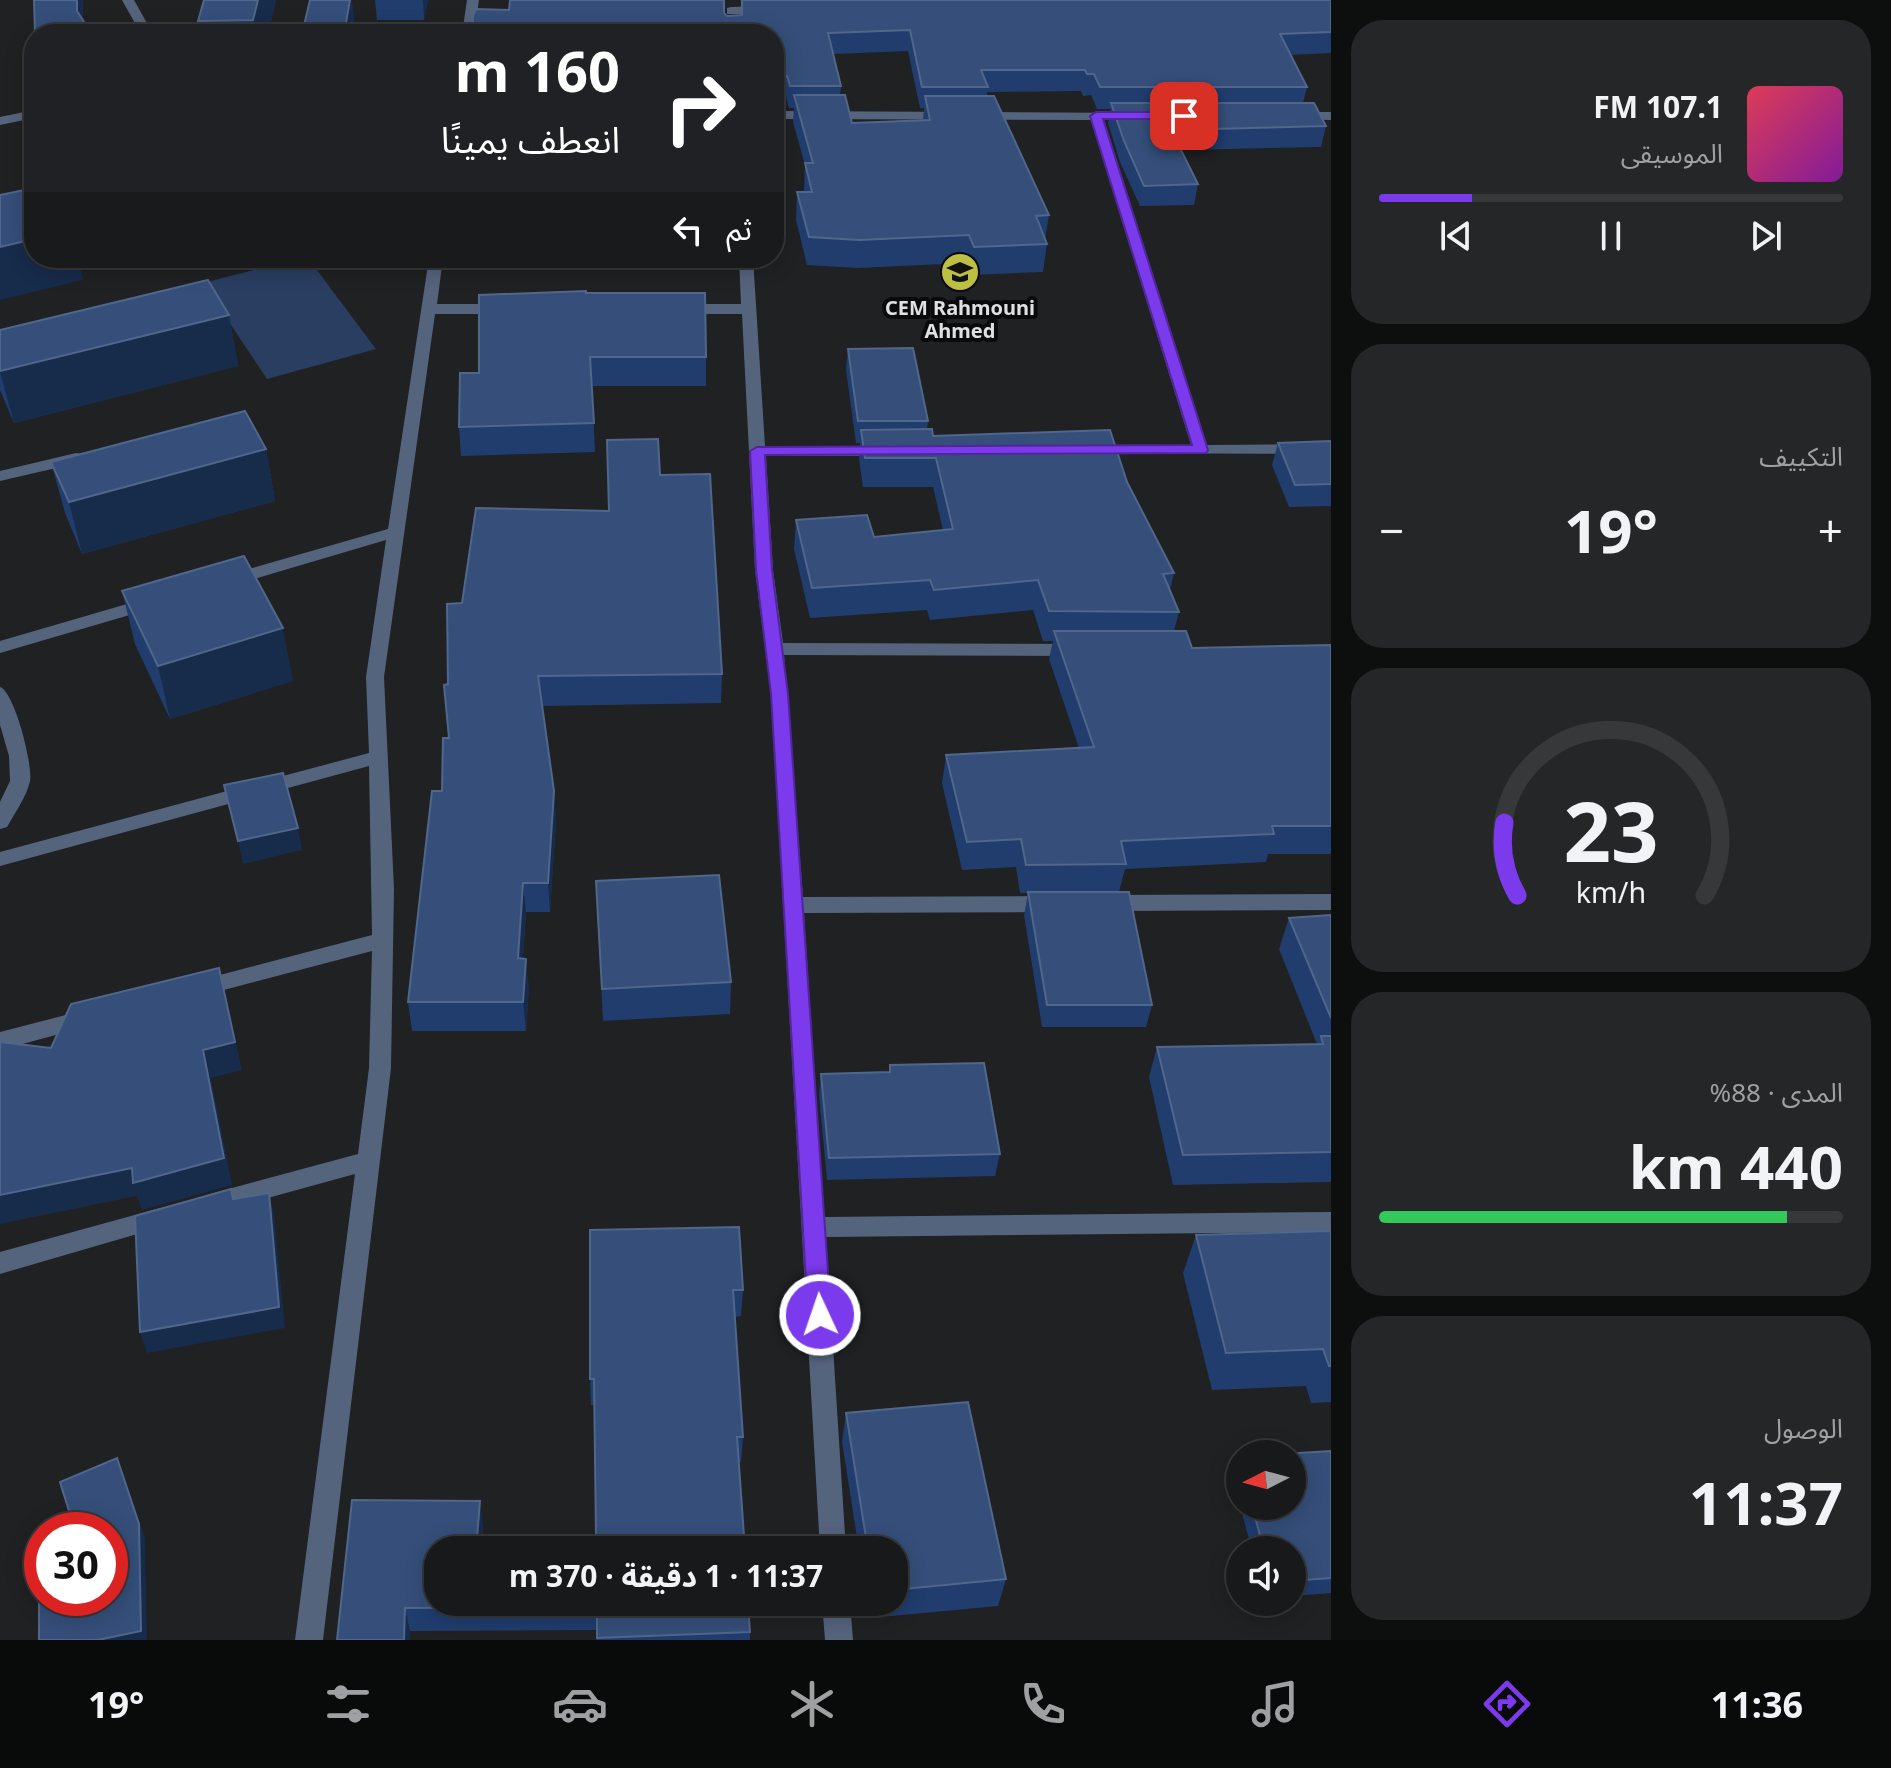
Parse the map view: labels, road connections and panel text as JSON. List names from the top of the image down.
{
  "places": {
    "school or university": ["CEM Rahmouni Ahmed"]
  },
  "north": "left",
  "page": {
    "turn": ["160 m", "انعطف يمينًا"],
    "song": ["107.1 FM", "الموسيقى"],
    "then": "ثم",
    "tile": [
      "التكييف",
      ["المدى · 88%", "440 km"],
      ["الوصول", "11:37"]
    ],
    "heat": ["−", "19°", "+"],
    "limit": "30",
    "trip": "11:37 · 1 دقيقة · 370 m",
    "tabs": ["11:36", "19°"],
    "gauge": ["23", "km/h"]
  }
}
